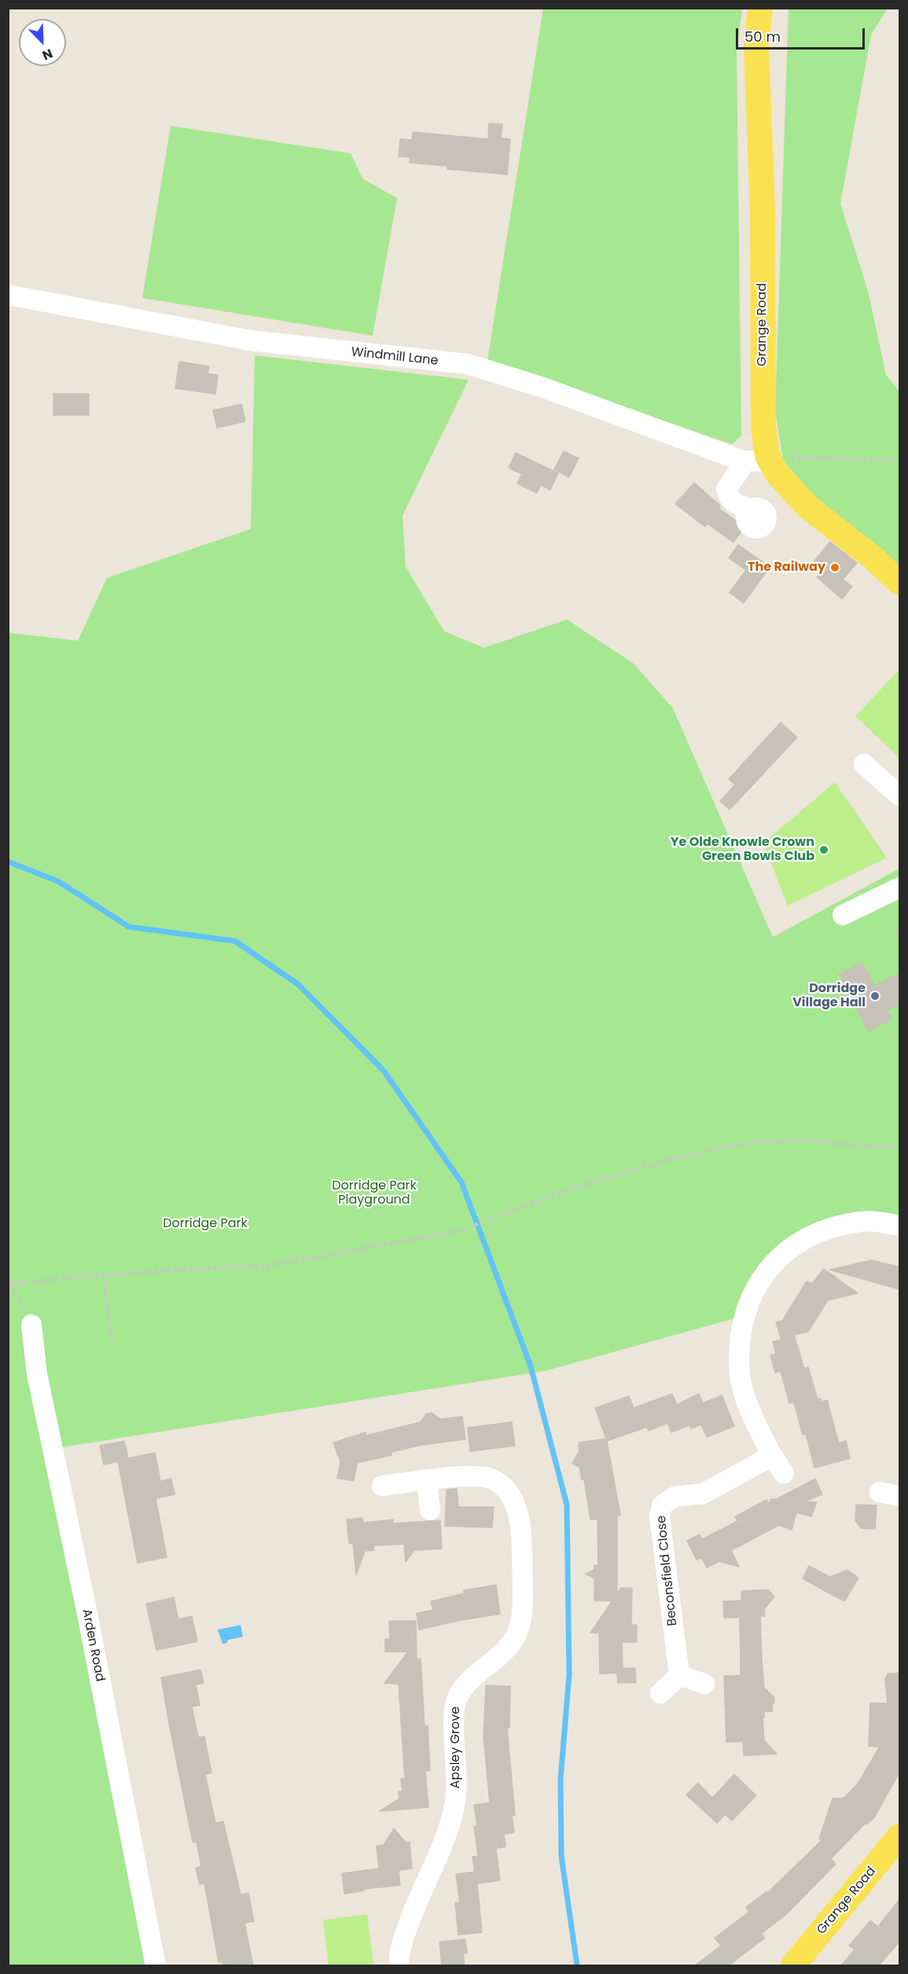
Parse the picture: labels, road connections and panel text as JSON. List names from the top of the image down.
{
  "streets": {
    "main road": ["Grange Road"],
    "street": [
      "Windmill Lane",
      "Beconsfield Close",
      "Arden Road",
      "Apsley Grove"
    ]
  },
  "crossings": [
    ["Grange Road", "Windmill Lane"]
  ],
  "parks": ["Dorridge Park Playground", "Dorridge Park"],
  "places": ["The Railway", "Ye Olde Knowle Crown Green Bowls Club", "Dorridge Village Hall"],
  "scale_bar": "50 m",
  "north": "bottom right"
}
